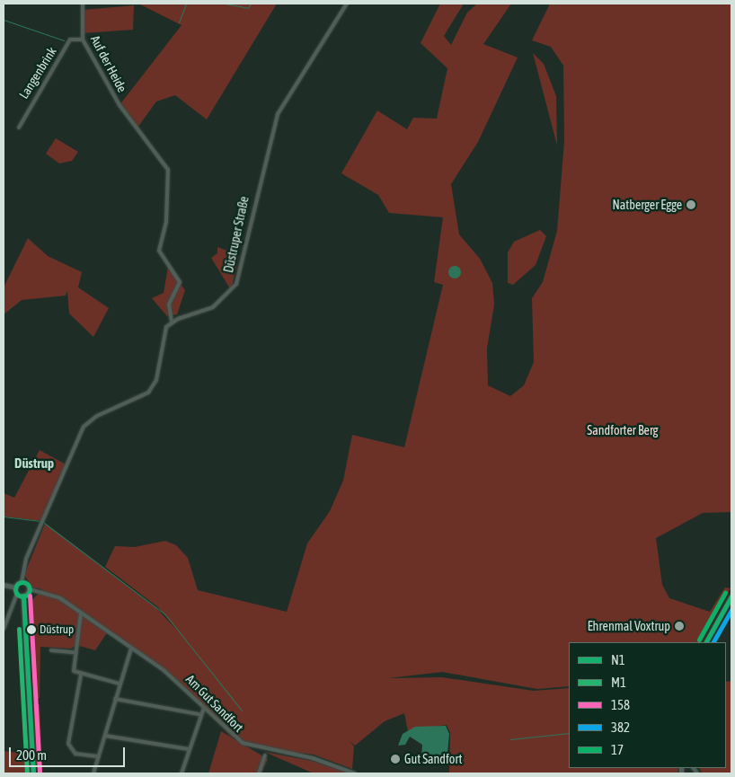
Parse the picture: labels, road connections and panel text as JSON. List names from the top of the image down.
{
  "streets": {
    "street": [
      "Auf der Heide",
      "Langenbrink",
      "Düstruper Straße",
      "Am Gut Sandfort"
    ]
  },
  "crossings": [
    ["Auf der Heide", "Langenbrink"],
    ["Auf der Heide", "Düstruper Straße"]
  ],
  "districts": ["Düstrup"],
  "parks": ["Sandforter Berg"],
  "places": [
    "Natberger Egge",
    "Ehrenmal Voxtrup",
    "Düstrup",
    "Gut Sandfort"
  ],
  "lines": [
    "transit line N1",
    "transit line 17",
    "transit line 158",
    "transit line 382",
    "transit line M1"
  ],
  "legend": [
    "N1",
    "M1",
    "158",
    "382",
    "17"
  ],
  "scale_bar": "200 m"
}
